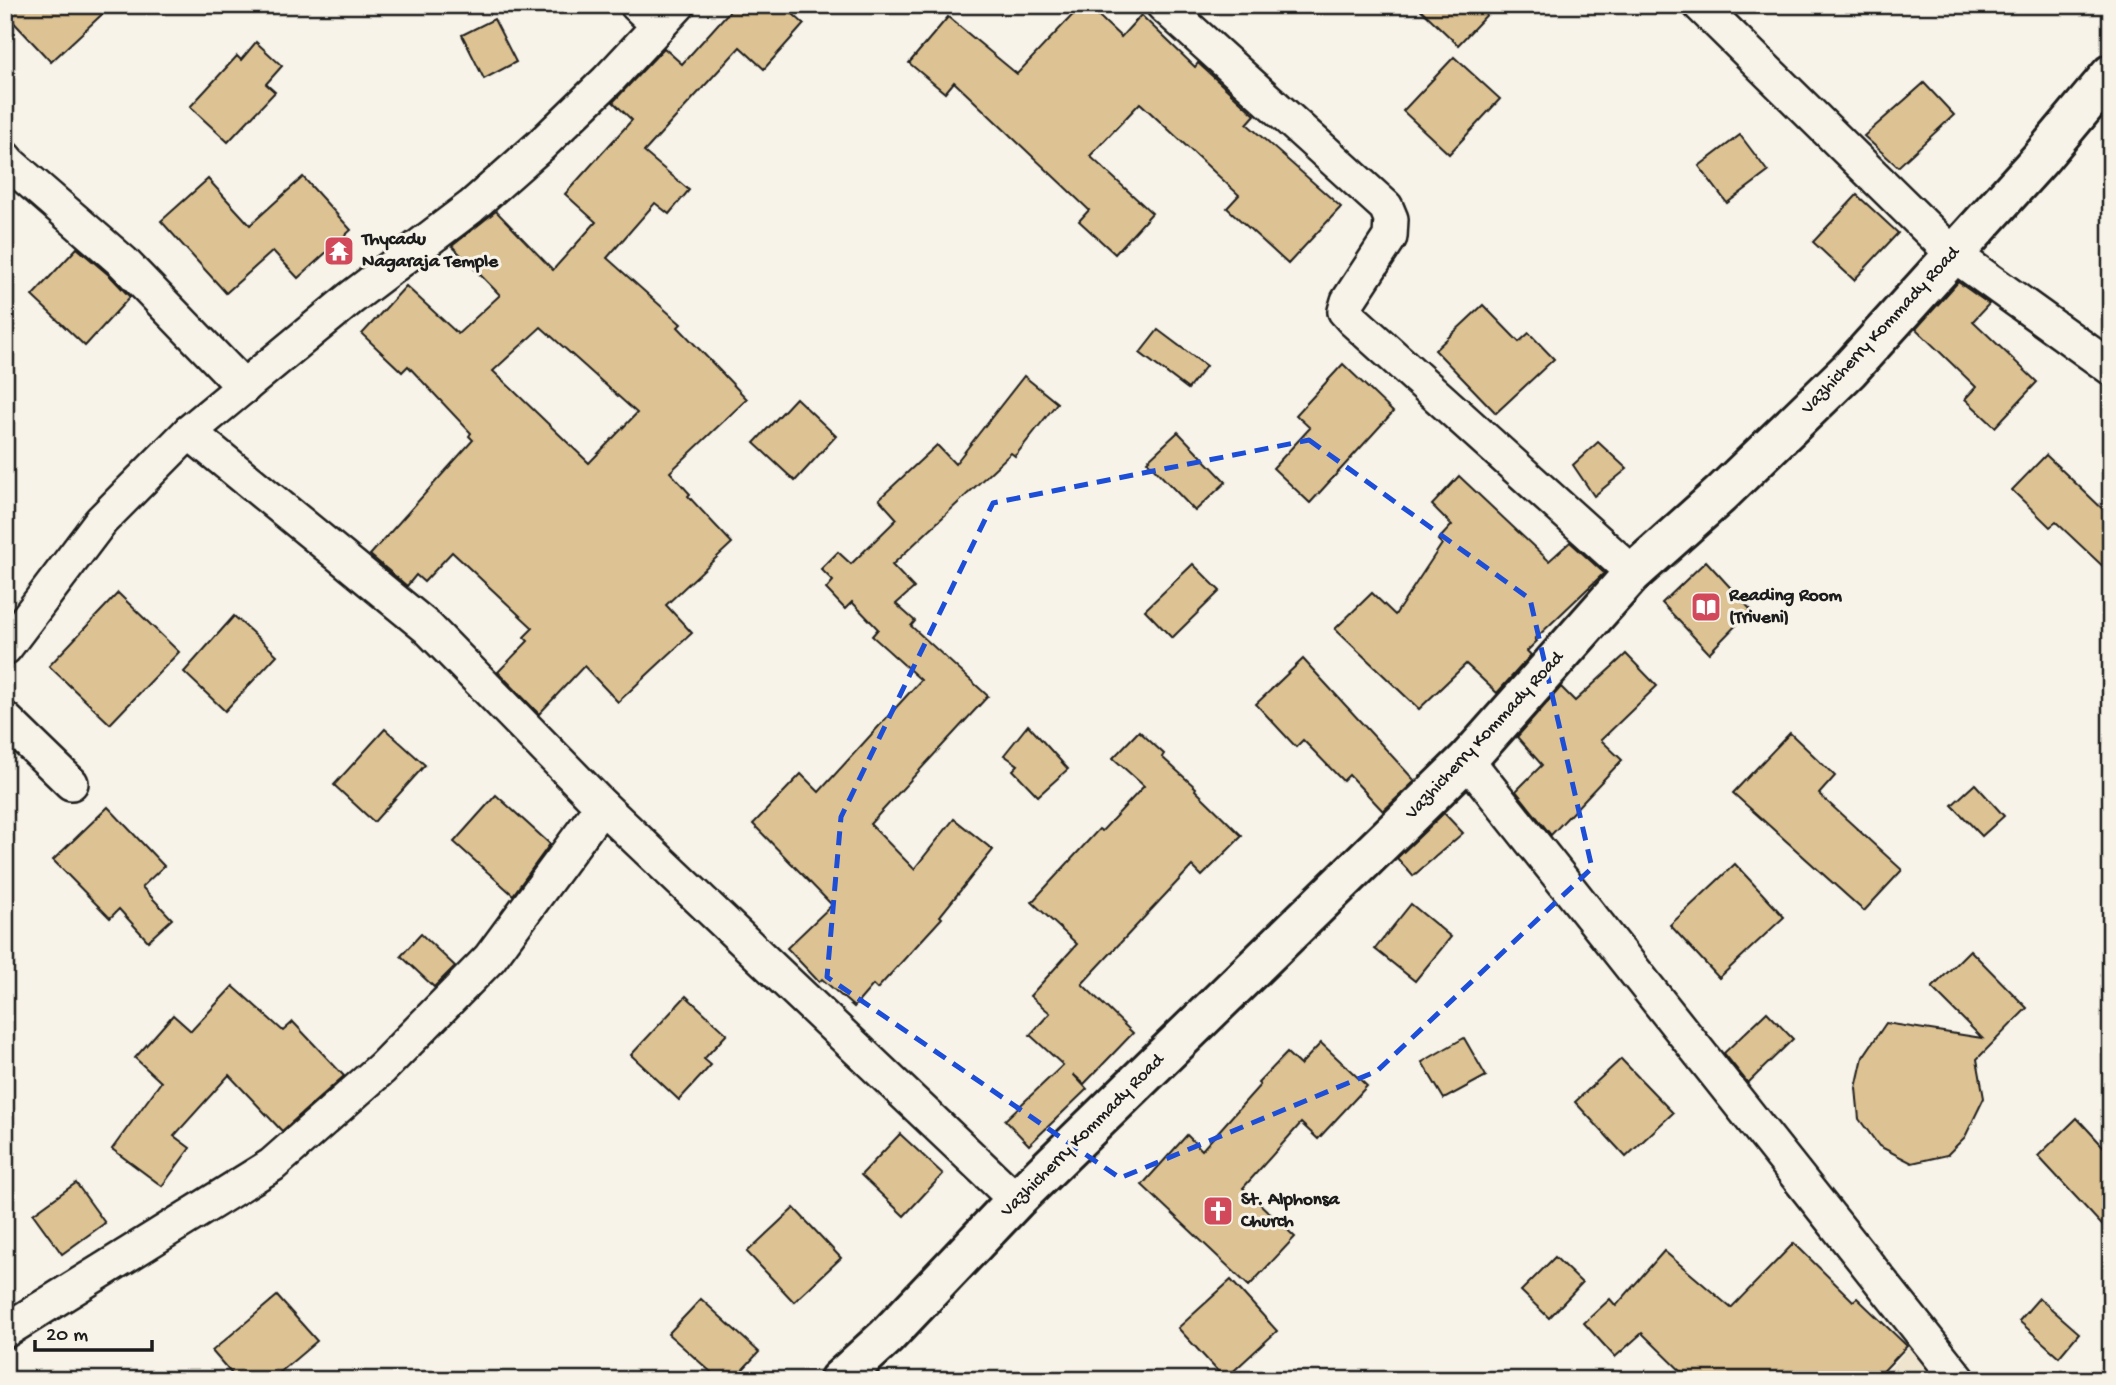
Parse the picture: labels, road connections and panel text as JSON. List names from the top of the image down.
{
  "streets": {
    "main road": ["Vazhicherry Kommady Road"]
  },
  "places": {
    "temple": ["Thycadu Nagaraja Temple"],
    "library": ["Reading Room (Triveni)"],
    "church": ["St. Alphonsa Church"]
  },
  "scale_bar": "20 m"
}
